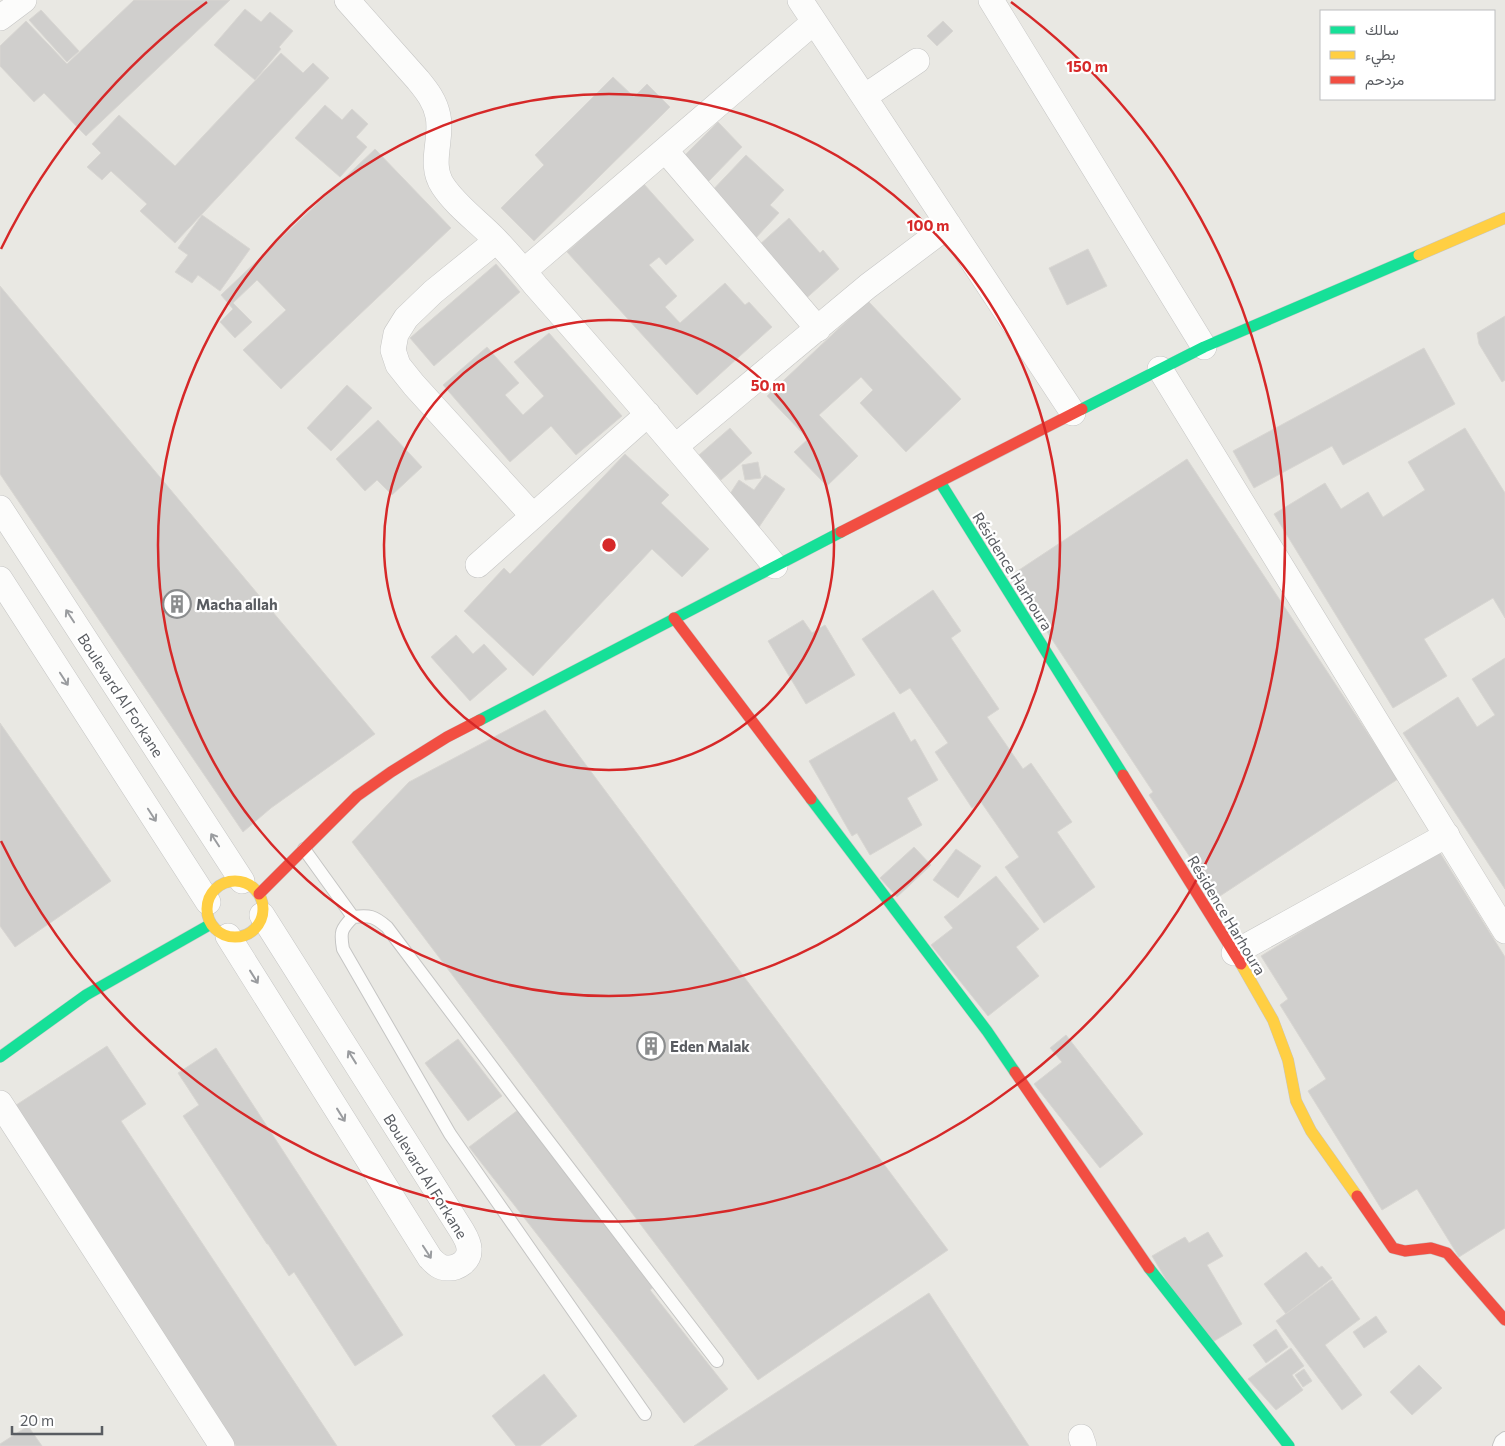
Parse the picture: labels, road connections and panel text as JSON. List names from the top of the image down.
{
  "streets": {
    "street": ["Résidence Harhoura", "Boulevard Al Forkane"]
  },
  "places": {
    "building": ["Macha allah", "Eden Malak"]
  },
  "legend": ["سالك", "بطيء", "مزدحم"],
  "scale_bar": "20 m",
  "rings": ["150 m", "100 m", "50 m"]
}
